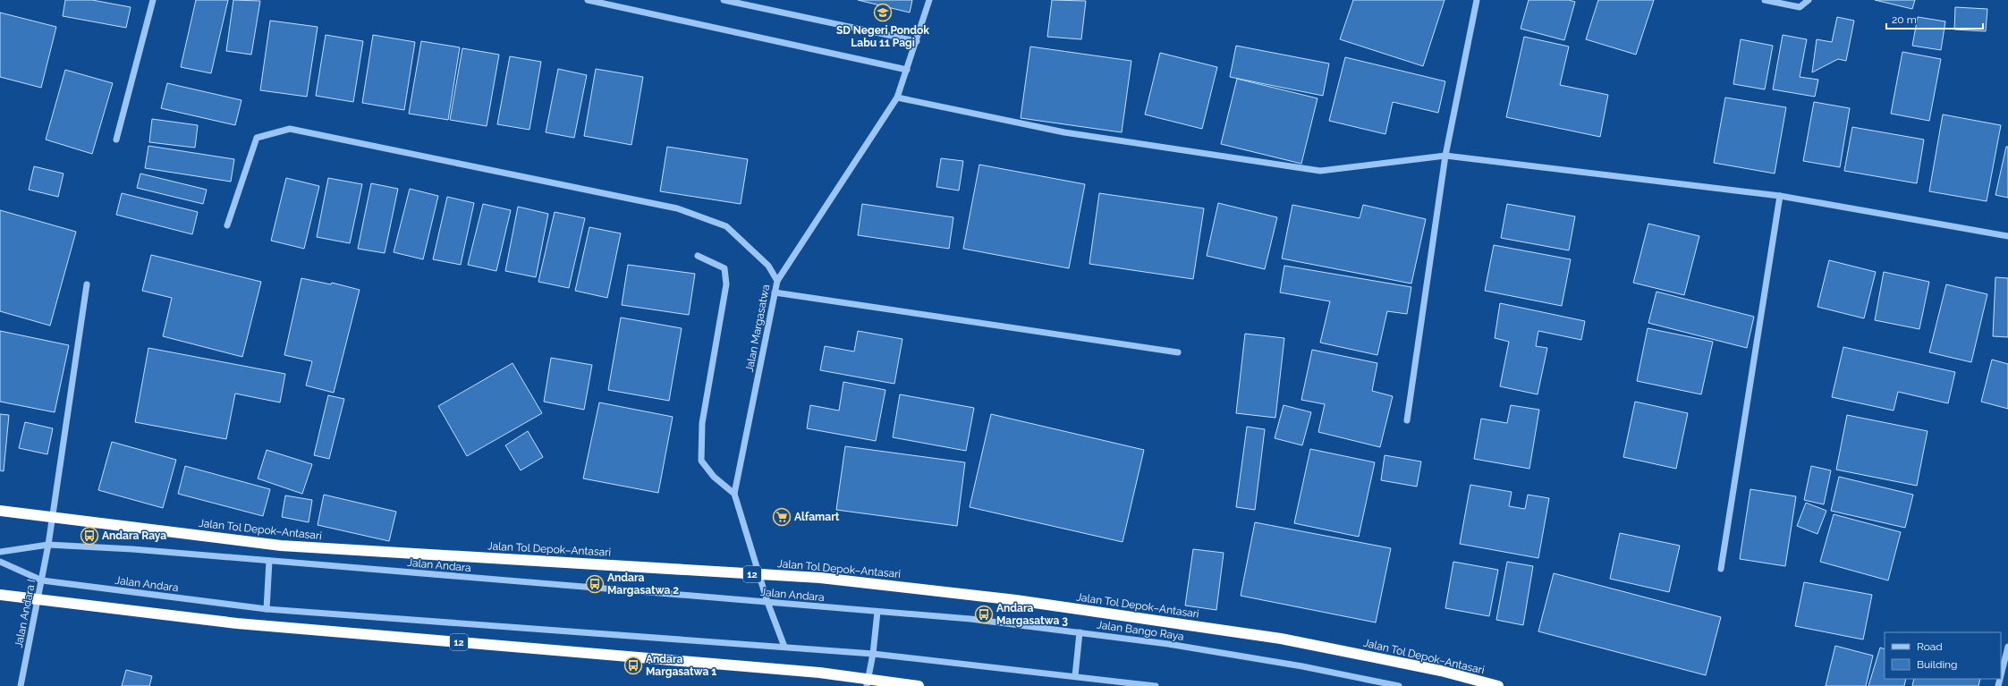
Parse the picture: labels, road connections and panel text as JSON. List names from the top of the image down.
{
  "streets": {
    "highway": ["Jalan Tol Depok–Antasari", "12"],
    "street": [
      "Jalan Margasatwa",
      "Jalan Andara",
      "Jalan Andara I",
      "Jalan Bango Raya"
    ]
  },
  "crossings": [
    ["Jalan Margasatwa", "Jalan Andara"],
    ["Jalan Andara", "Jalan Andara I"],
    ["Jalan Andara", "Jalan Bango Raya"]
  ],
  "places": {
    "school or university": ["SD Negeri Pondok Labu 11 Pagi"],
    "supermarket": ["Alfamart"],
    "bus stop": [
      "Andara Raya",
      "Andara Margasatwa 2",
      "Andara Margasatwa 3",
      "Andara Margasatwa 1"
    ]
  },
  "legend": ["Road", "Building"],
  "scale_bar": "20 m"
}
